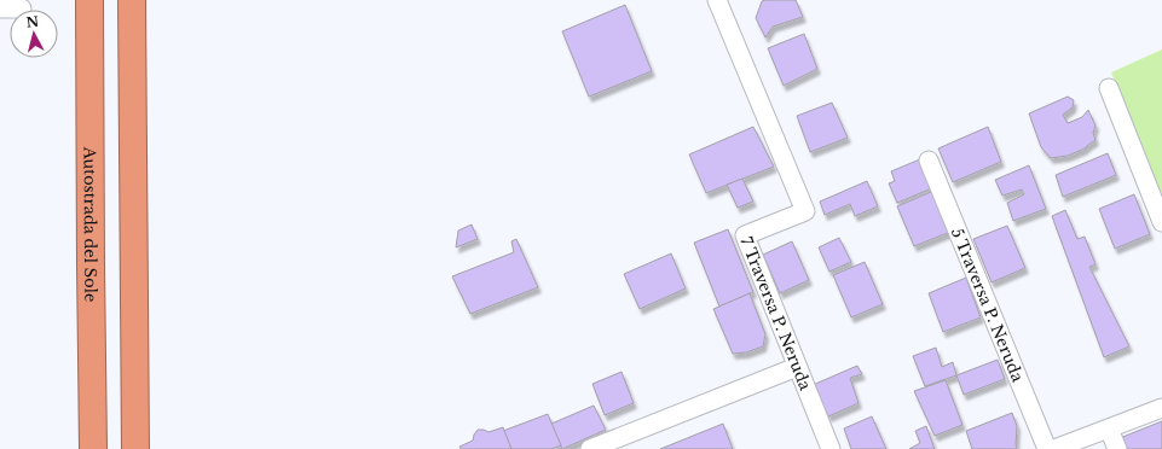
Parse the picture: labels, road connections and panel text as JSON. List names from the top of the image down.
{
  "streets": {
    "highway": ["Autostrada del Sole"],
    "street": ["5 Traversa P. Neruda", "7 Traversa P. Neruda"]
  },
  "north": "top"
}
